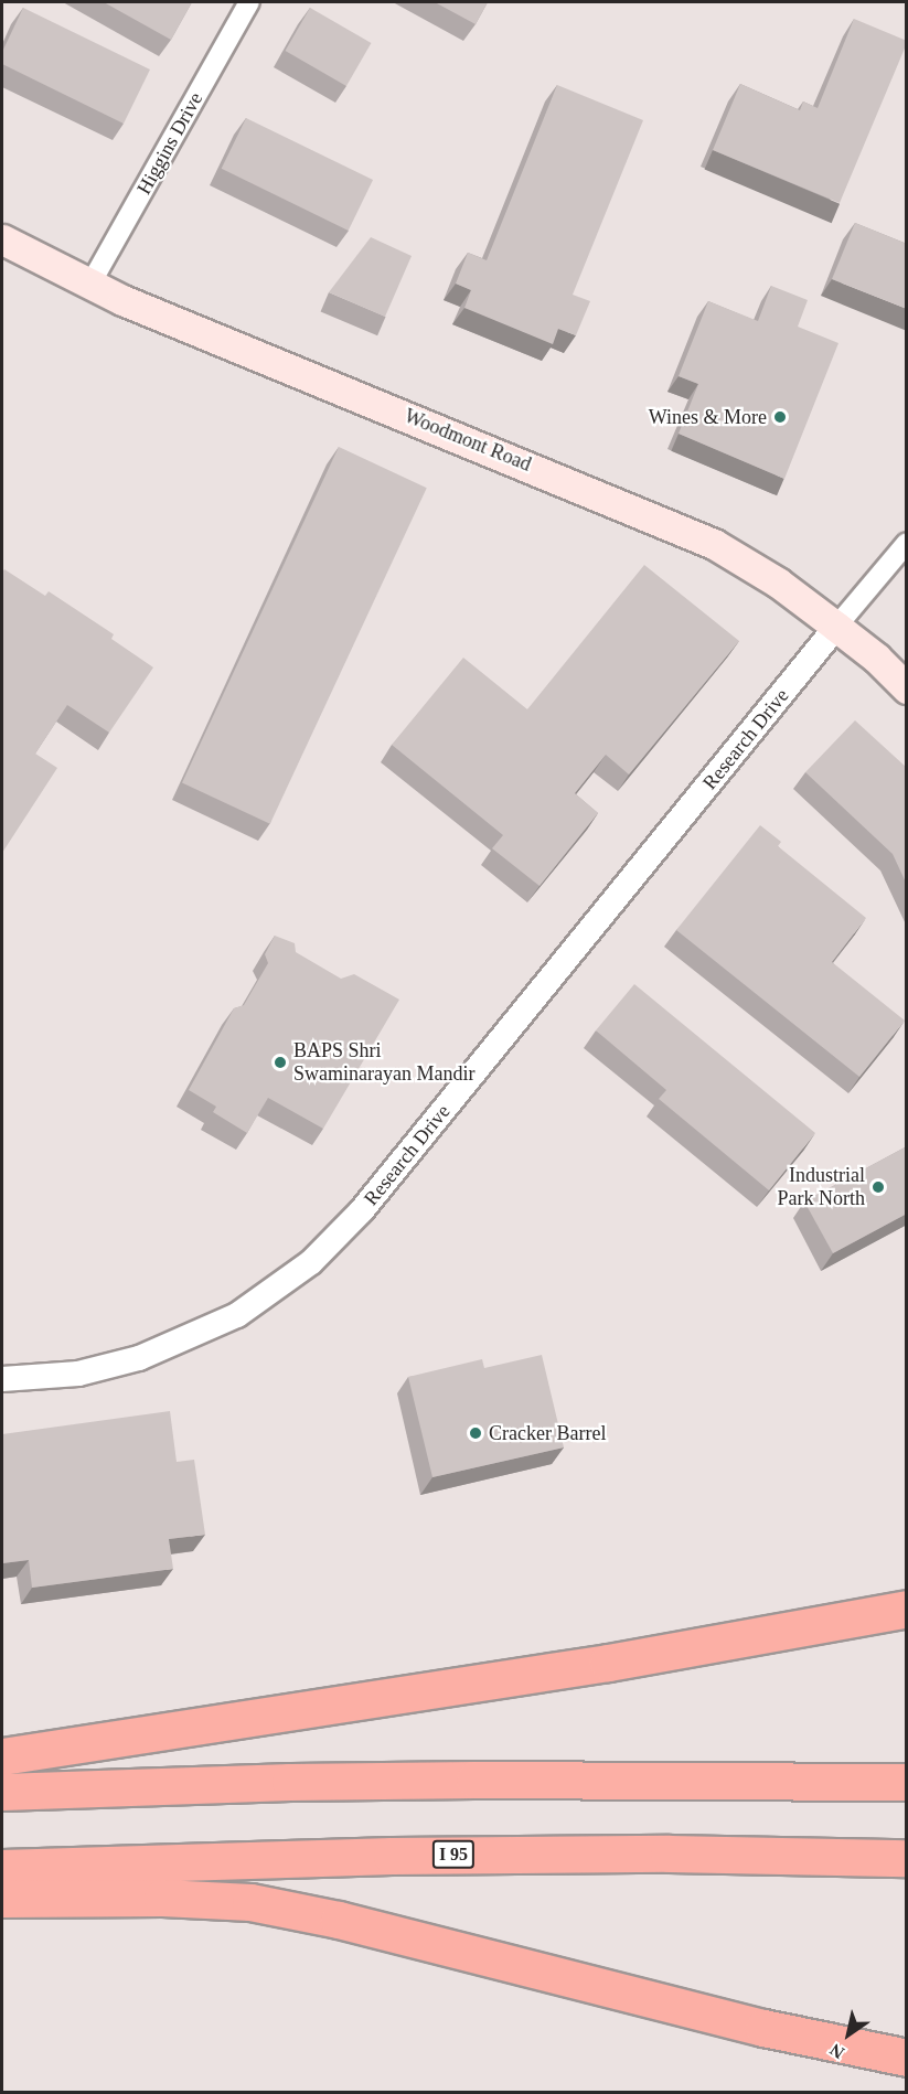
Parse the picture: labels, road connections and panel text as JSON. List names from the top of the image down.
{
  "streets": {
    "highway": ["I 95"],
    "main road": ["Woodmont Road"],
    "street": ["Higgins Drive", "Research Drive"]
  },
  "crossings": [
    ["Higgins Drive", "Woodmont Road"],
    ["Woodmont Road", "Research Drive"]
  ],
  "places": [
    "Wines & More",
    "BAPS Shri Swaminarayan Mandir",
    "Industrial Park North",
    "Cracker Barrel"
  ],
  "north": "bottom left"
}
